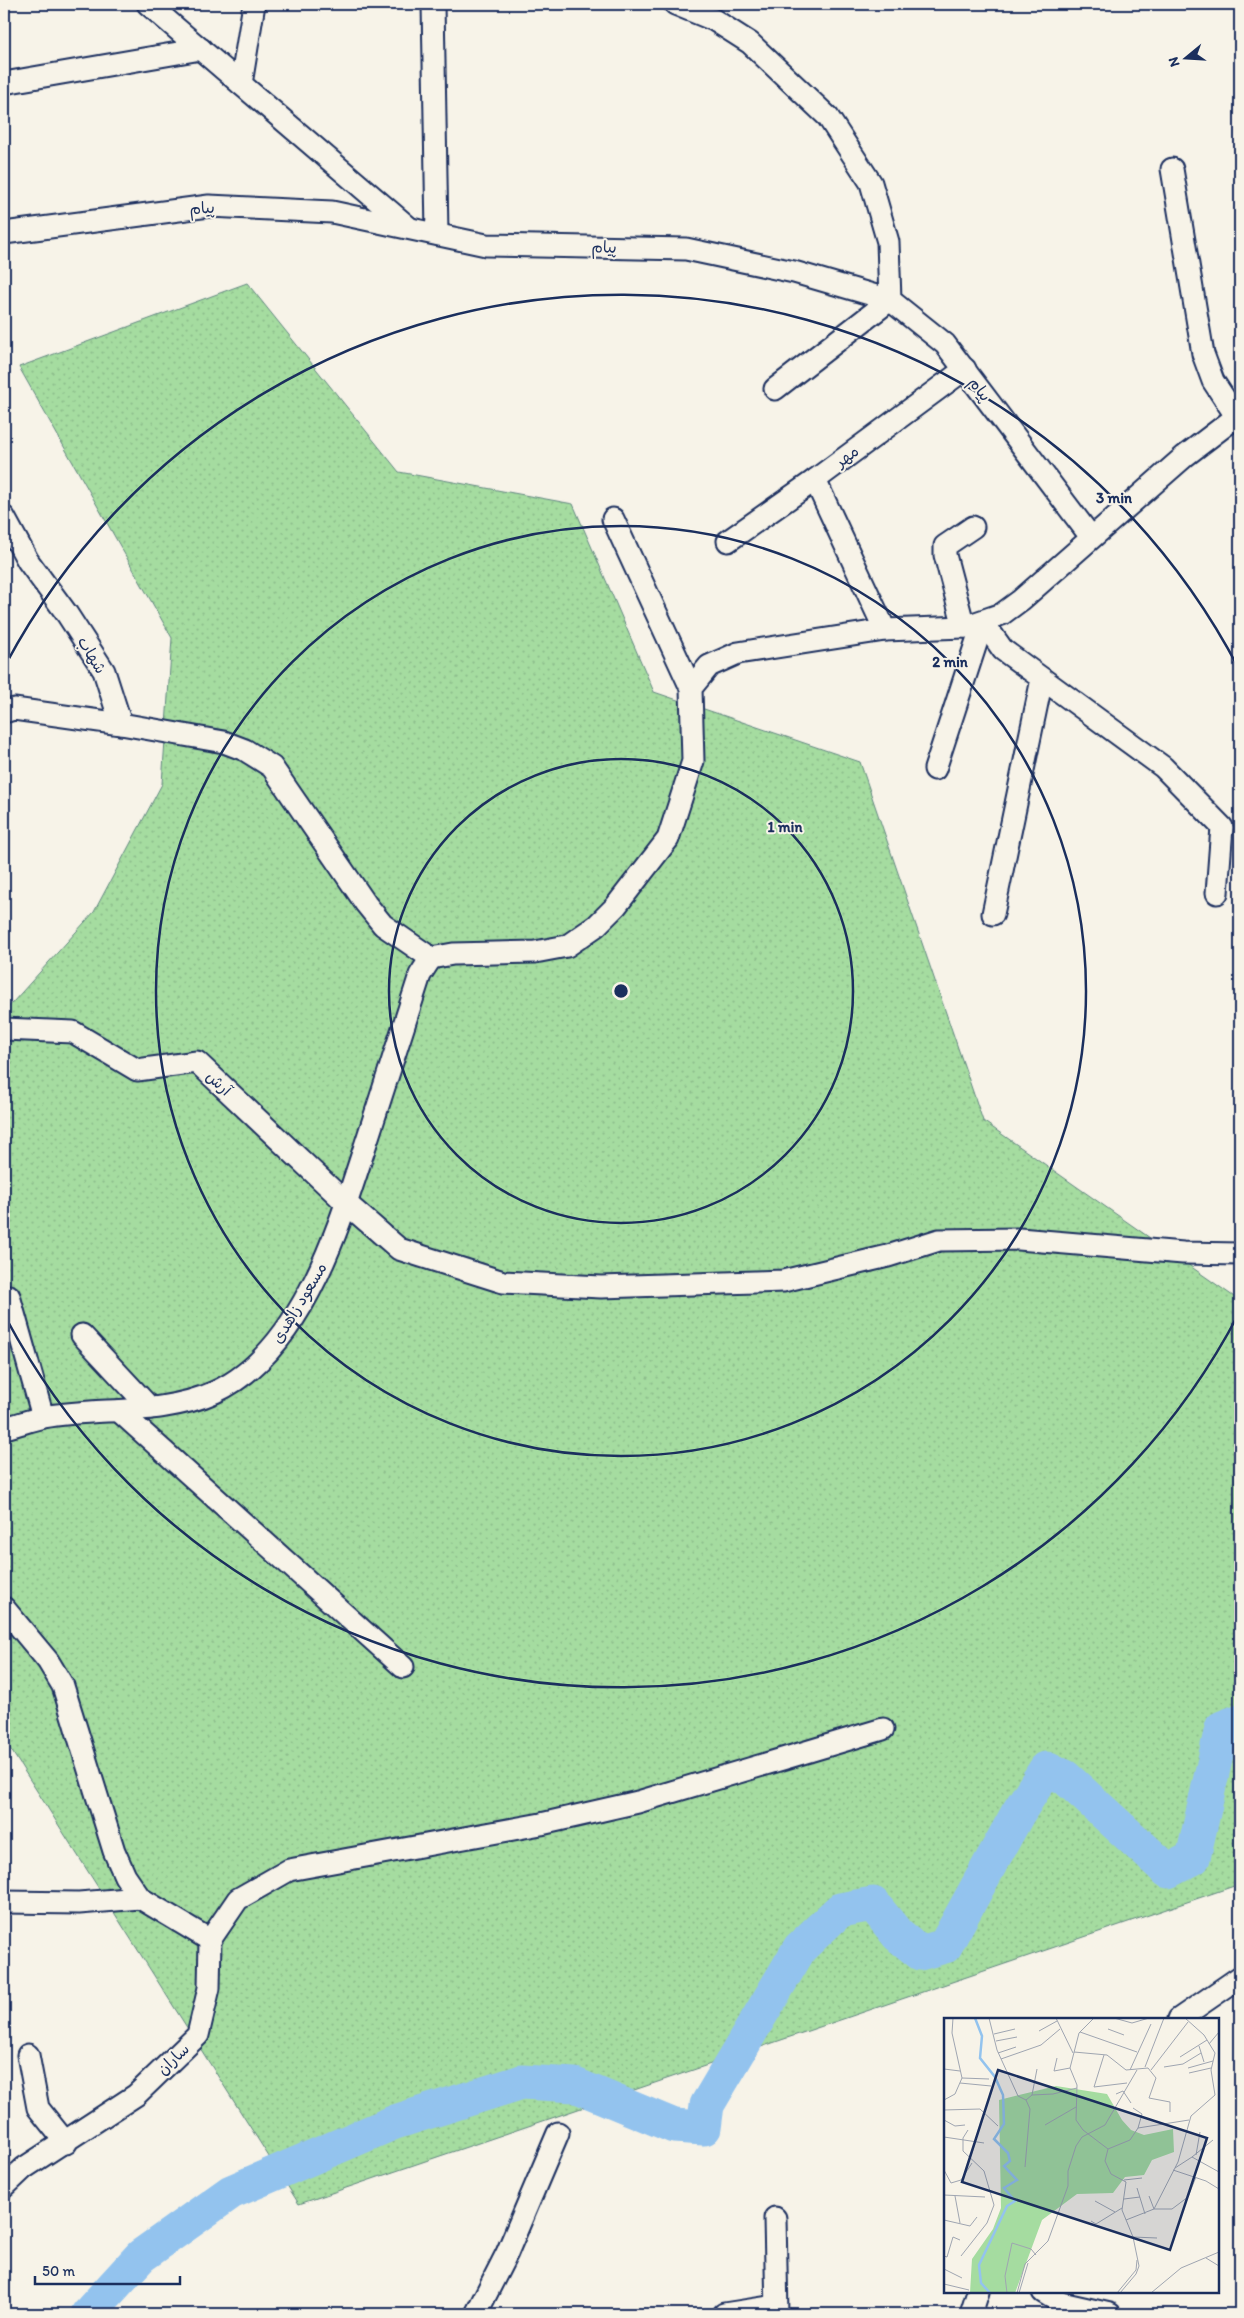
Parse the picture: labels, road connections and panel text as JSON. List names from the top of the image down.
{
  "streets": {
    "street": [
      "پیام",
      "مهر",
      "شهاب",
      "آرش",
      "مسعود زاهدی",
      "ساران"
    ]
  },
  "crossings": [
    ["پیام", "مهر"],
    ["آرش", "مسعود زاهدی"]
  ],
  "scale_bar": "50 m",
  "north": "left",
  "rings": ["3 min", "2 min", "1 min"]
}
